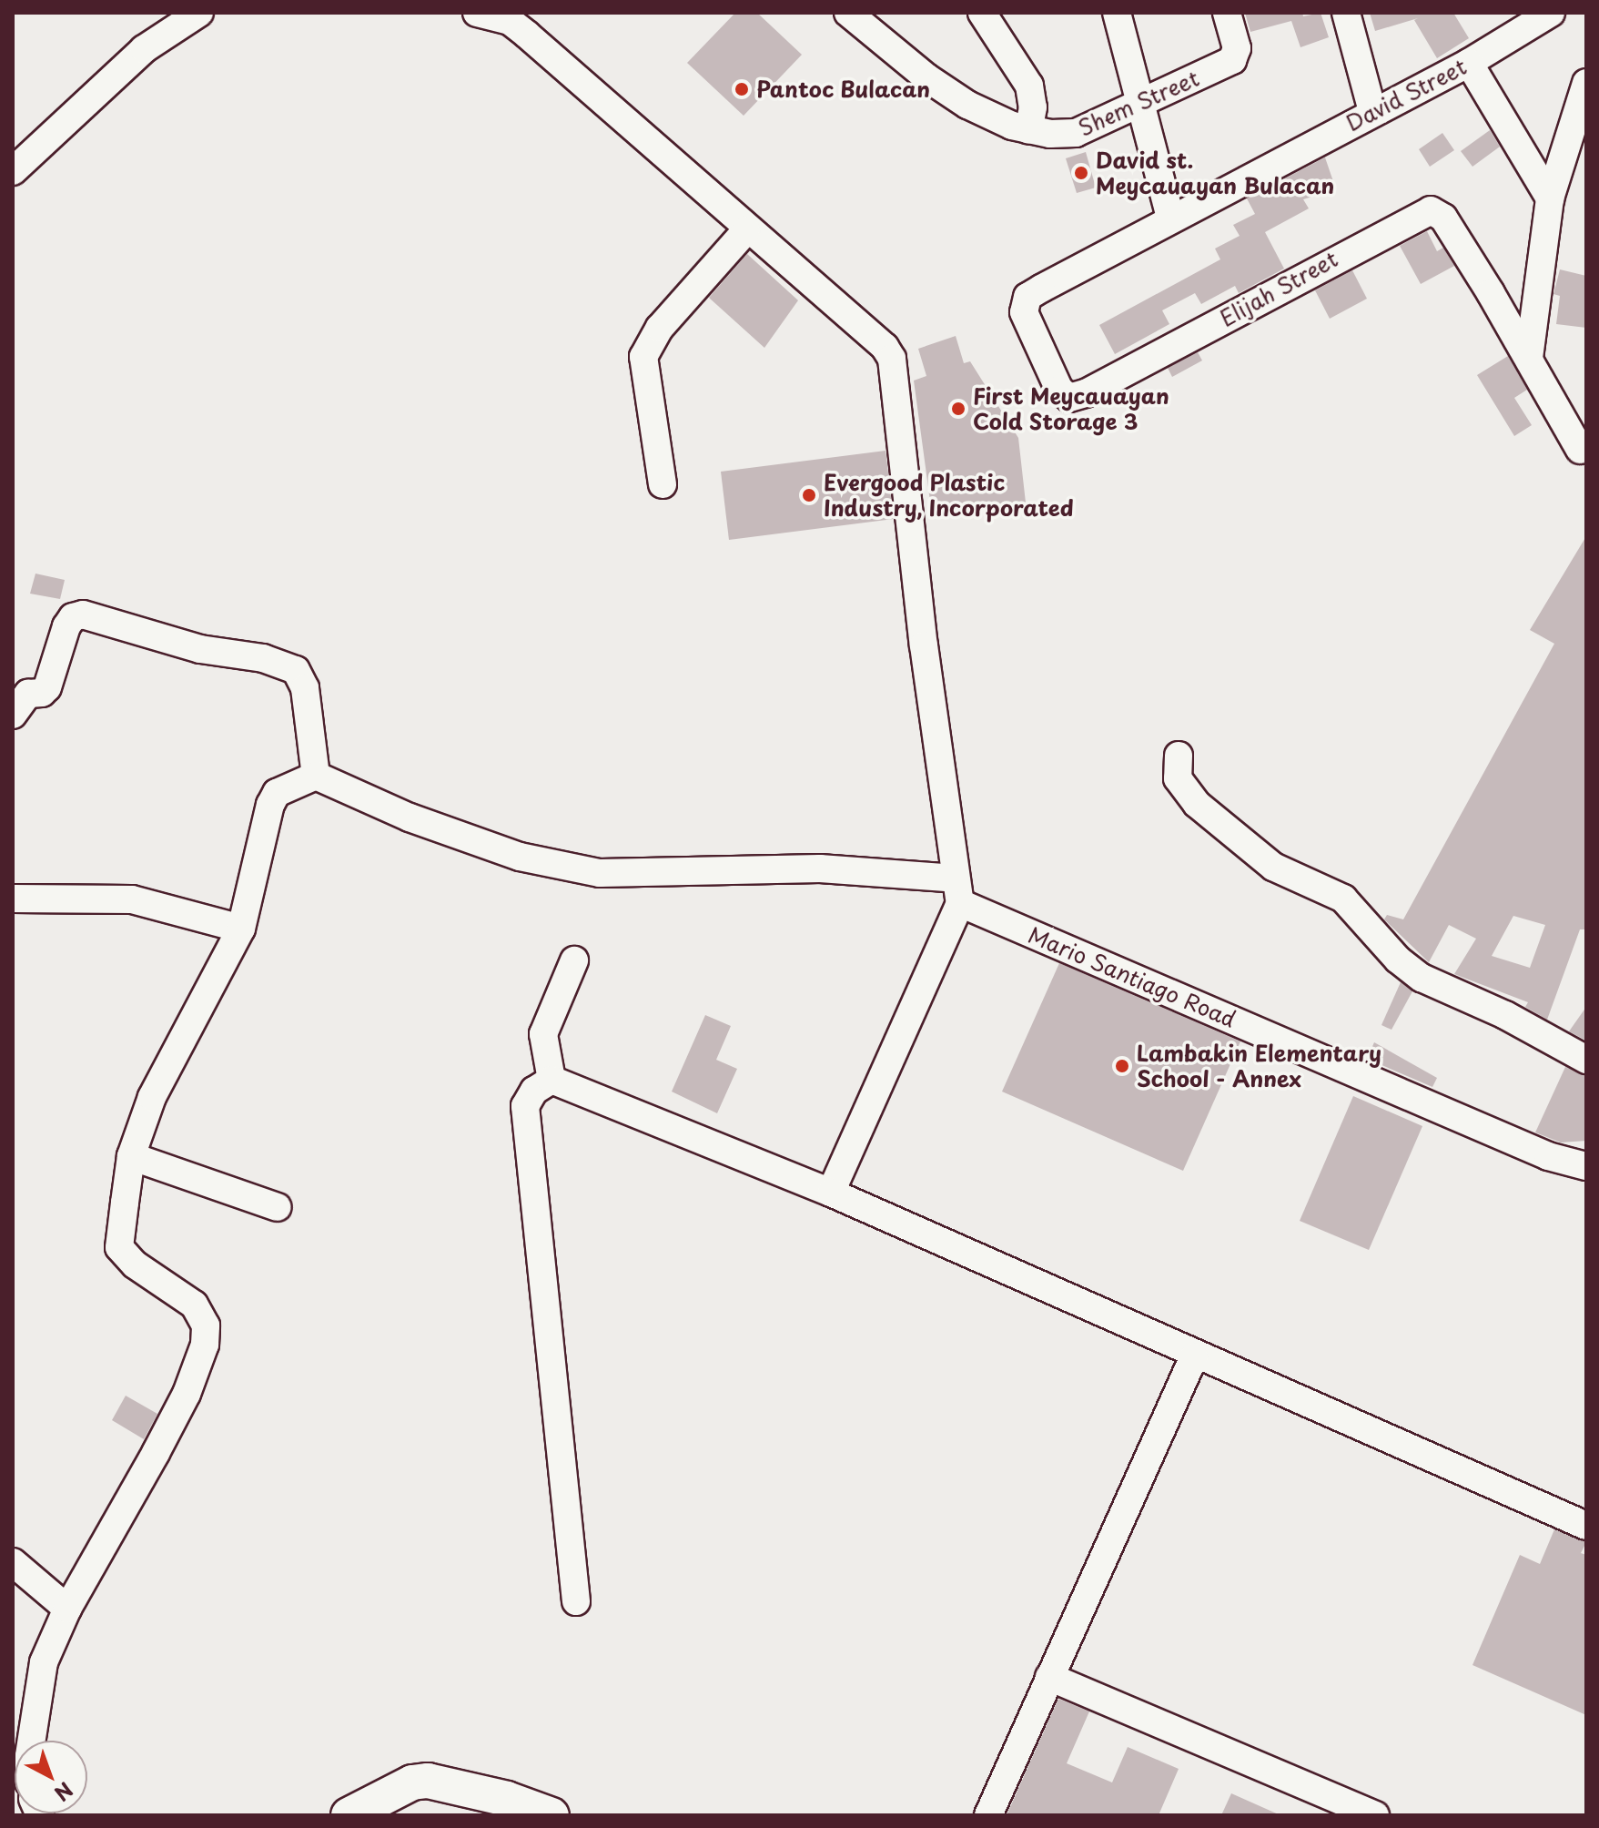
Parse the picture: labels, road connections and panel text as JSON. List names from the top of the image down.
{
  "streets": {
    "street": [
      "David Street",
      "Shem Street",
      "Elijah Street",
      "Mario Santiago Road"
    ]
  },
  "crossings": [
    ["David Street", "Elijah Street"]
  ],
  "places": [
    "Pantoc Bulacan",
    "David st. Meycauayan Bulacan",
    "First Meycauayan Cold Storage 3",
    "Evergood Plastic Industry, Incorporated",
    "Lambakin Elementary School - Annex"
  ],
  "north": "bottom right"
}
